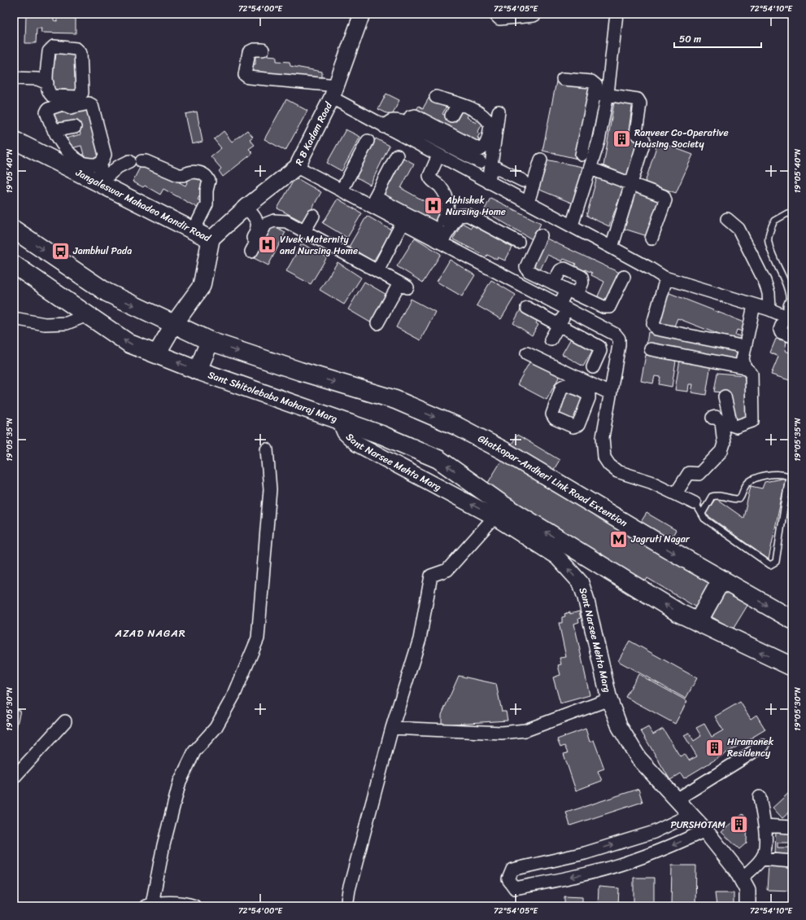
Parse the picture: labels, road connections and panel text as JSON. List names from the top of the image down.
{
  "streets": {
    "main road": ["Jangaleswar Mahadeo Mandir Road", "Sant Shitolebaba Maharaj Marg", "Ghatkopar-Andheri Link Road Extention"],
    "street": ["R B Kadam Road", "Sant Narsee Mehta Marg"]
  },
  "crossings": [
    ["R B Kadam Road", "Jangaleswar Mahadeo Mandir Road"],
    ["Jangaleswar Mahadeo Mandir Road", "Sant Shitolebaba Maharaj Marg"],
    ["Sant Shitolebaba Maharaj Marg", "Sant Narsee Mehta Marg"]
  ],
  "one_way": ["Sant Shitolebaba Maharaj Marg", "Sant Narsee Mehta Marg", "Ghatkopar-Andheri Link Road Extention"],
  "districts": ["AZAD NAGAR"],
  "places": {
    "building": ["Ranveer Co-Operative Housing Society", "Hiramanek Residency", "PURSHOTAM"],
    "hospital": ["Abhishek Nursing Home", "Vivek Maternity and Nursing Home"],
    "bus stop": ["Jambhul Pada"],
    "metro station": ["Jagruti Nagar"]
  },
  "scale_bar": "50 m",
  "coordinates": [
    "72°54'00\"E",
    "72°54'05\"E",
    "72°54'10\"E",
    "19°05'40\"N",
    "19°05'35\"N",
    "19°05'30\"N"
  ]
}
